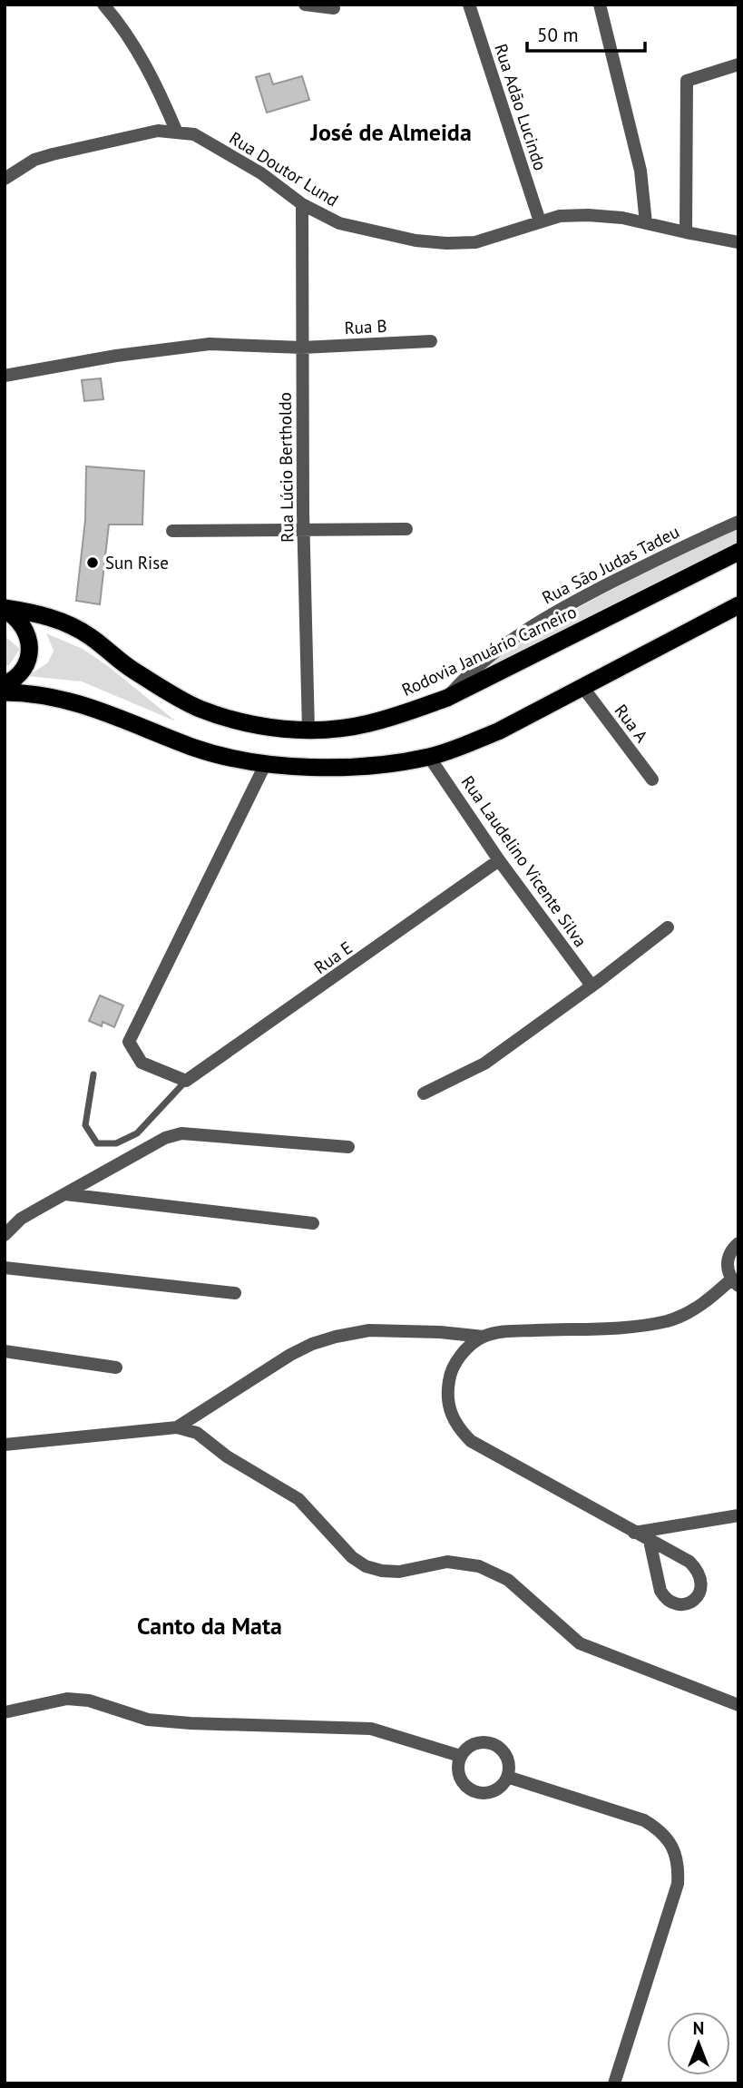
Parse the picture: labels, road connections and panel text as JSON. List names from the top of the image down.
{
  "streets": {
    "highway": ["Rodovia Januário Carneiro"],
    "street": [
      "Rua Adão Lucindo",
      "Rua Doutor Lund",
      "Rua B",
      "Rua Lúcio Bertholdo",
      "Rua São Judas Tadeu",
      "Rua A",
      "Rua Laudelino Vicente Silva",
      "Rua E"
    ]
  },
  "crossings": [
    ["Rua Adão Lucindo", "Rua Doutor Lund"],
    ["Rua Doutor Lund", "Rua Lúcio Bertholdo"],
    ["Rua B", "Rua Lúcio Bertholdo"],
    ["Rua Lúcio Bertholdo", "Rodovia Januário Carneiro"],
    ["Rua São Judas Tadeu", "Rodovia Januário Carneiro"],
    ["Rua Laudelino Vicente Silva", "Rua E"]
  ],
  "districts": ["José de Almeida", "Canto da Mata"],
  "places": ["Sun Rise"],
  "scale_bar": "50 m",
  "north": "top"
}
